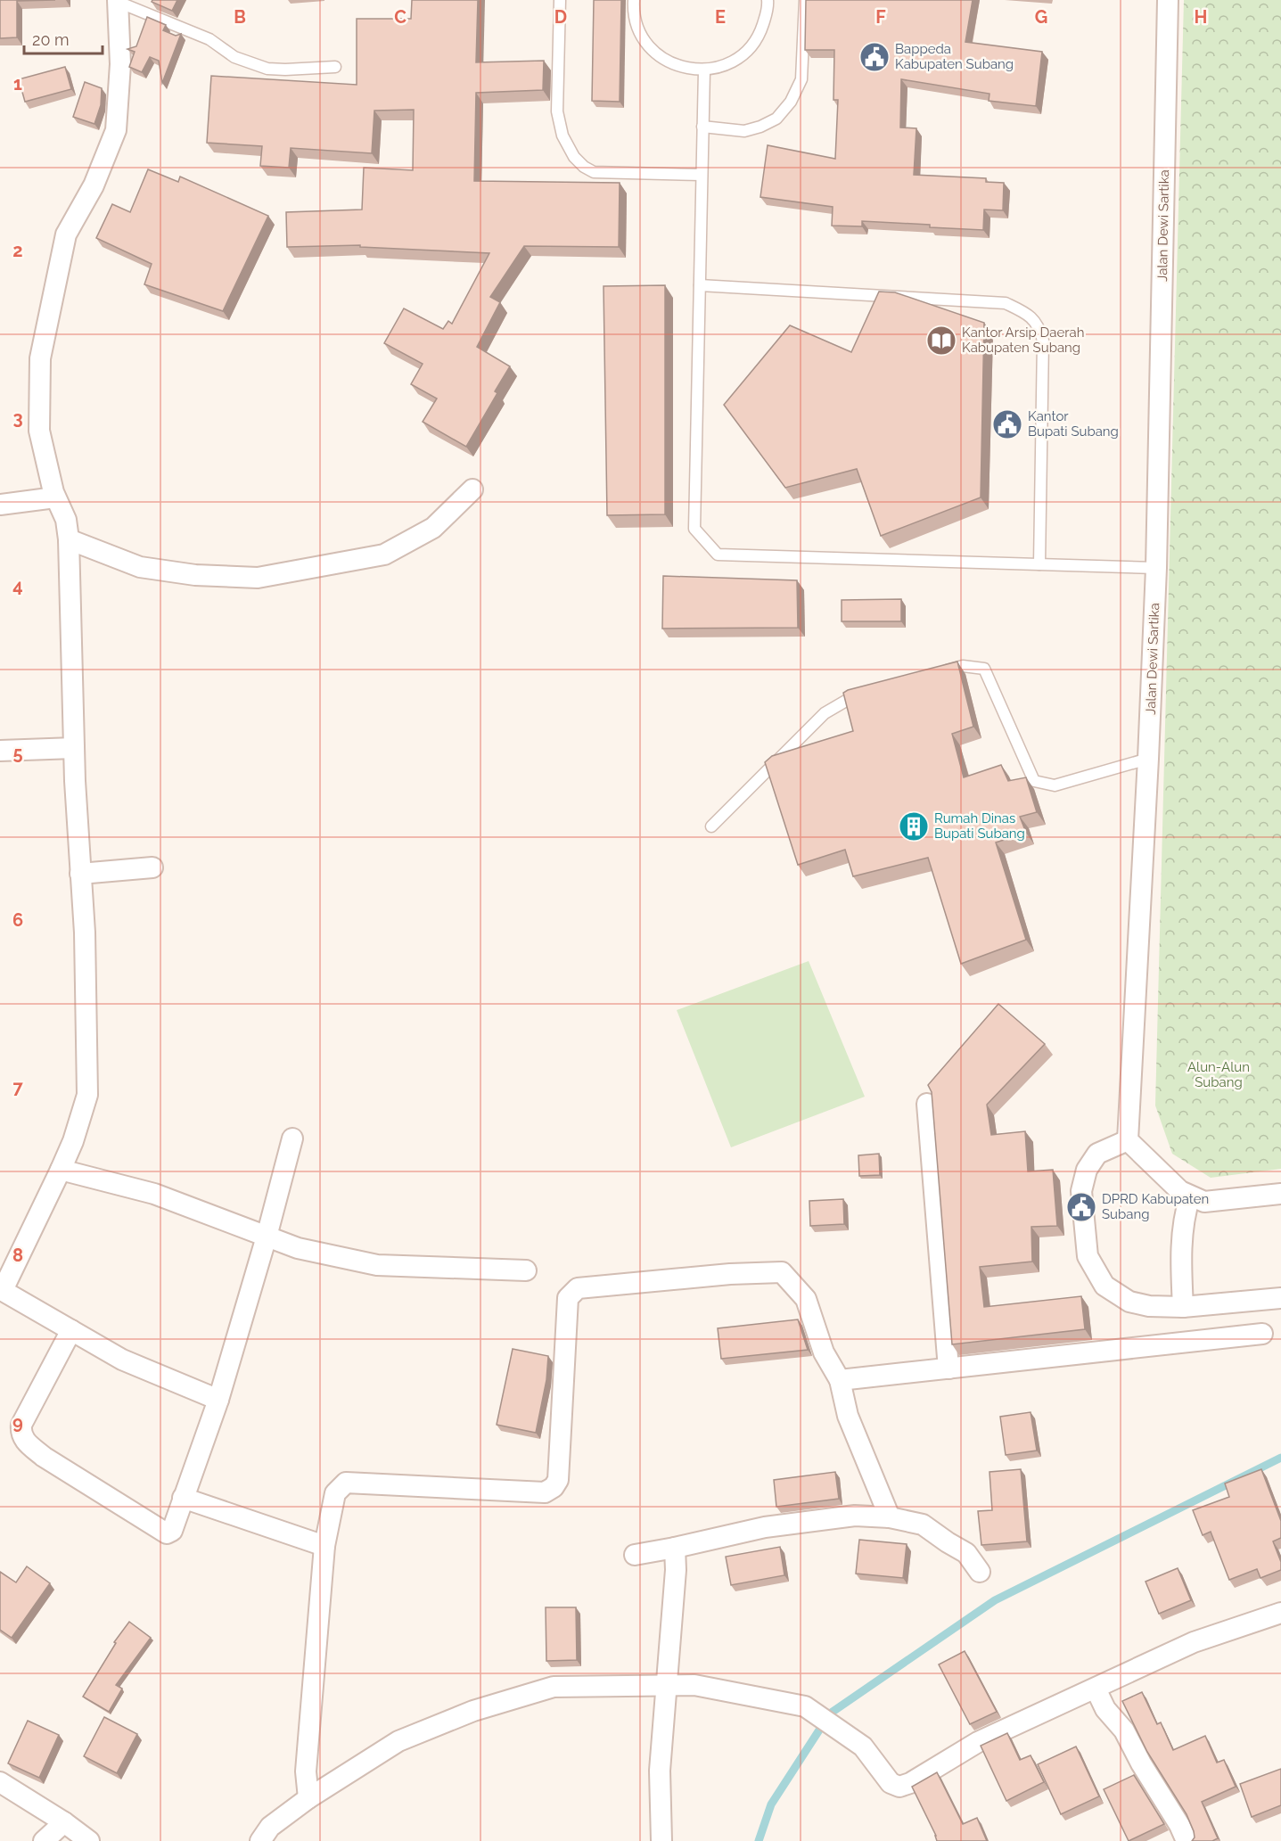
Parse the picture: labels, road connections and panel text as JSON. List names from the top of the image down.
{
  "streets": {
    "street": ["Jalan Dewi Sartika"]
  },
  "parks": ["Alun-Alun Subang"],
  "places": {
    "public building": ["Bappeda Kabupaten Subang", "Kantor Bupati Subang", "DPRD Kabupaten Subang"],
    "library": ["Kantor Arsip Daerah Kabupaten Subang"],
    "building": ["Rumah Dinas Bupati Subang"]
  },
  "scale_bar": "20 m",
  "grid": {
    "columns": [
      "B",
      "C",
      "D",
      "E",
      "F",
      "G",
      "H"
    ],
    "rows": [
      "1",
      "2",
      "3",
      "4",
      "5",
      "6",
      "7",
      "8",
      "9"
    ]
  }
}
